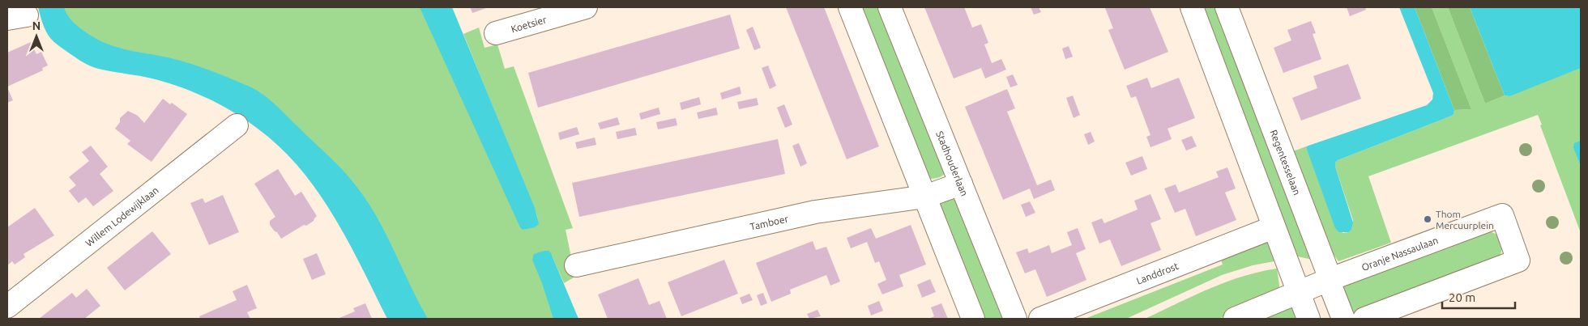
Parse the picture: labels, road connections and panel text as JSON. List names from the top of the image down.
{
  "streets": {
    "street": [
      "Koetsier",
      "Regentesselaan",
      "Stadhouderlaan",
      "Willem Lodewijklaan",
      "Tamboer",
      "Oranje Nassaulaan",
      "Landdrost"
    ]
  },
  "crossings": [
    ["Regentesselaan", "Oranje Nassaulaan"],
    ["Stadhouderlaan", "Tamboer"]
  ],
  "places": ["Thom Mercuurplein"],
  "scale_bar": "20 m",
  "north": "top"
}
